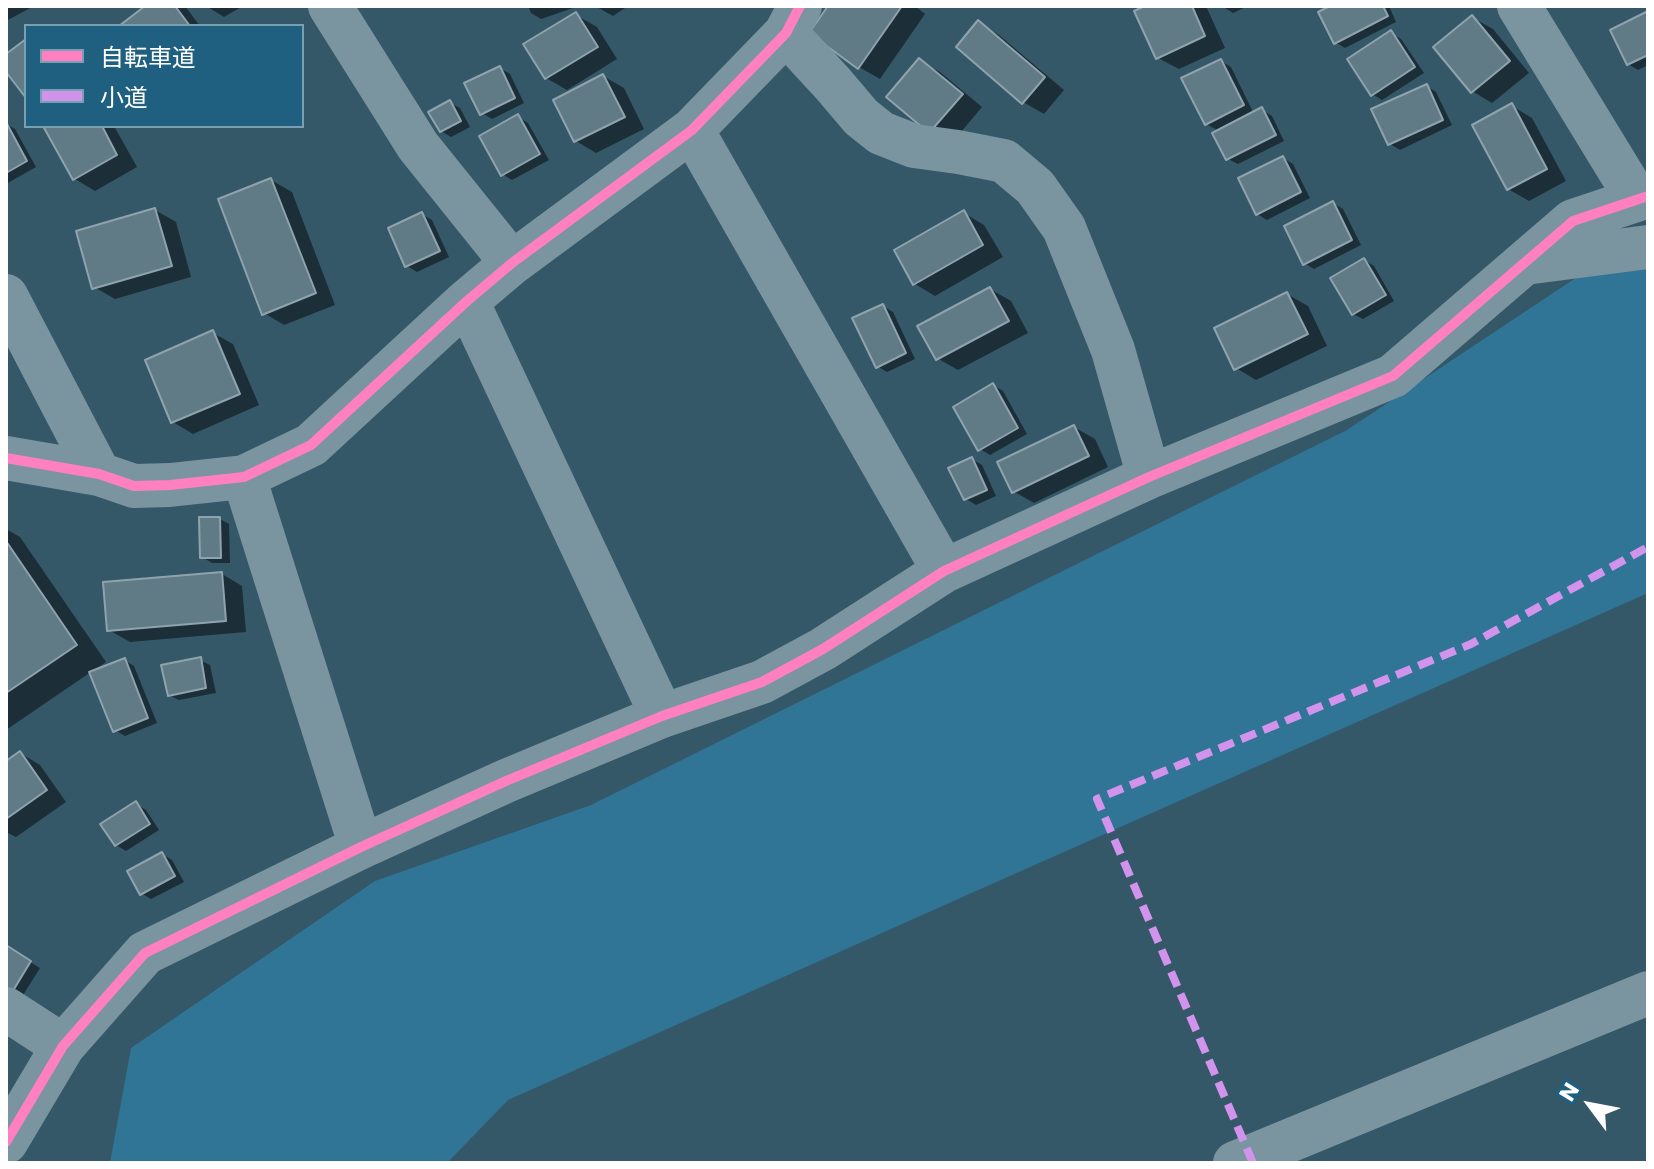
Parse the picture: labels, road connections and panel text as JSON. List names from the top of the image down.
{
  "legend": ["自転車道", "小道"],
  "north": "top left"
}
